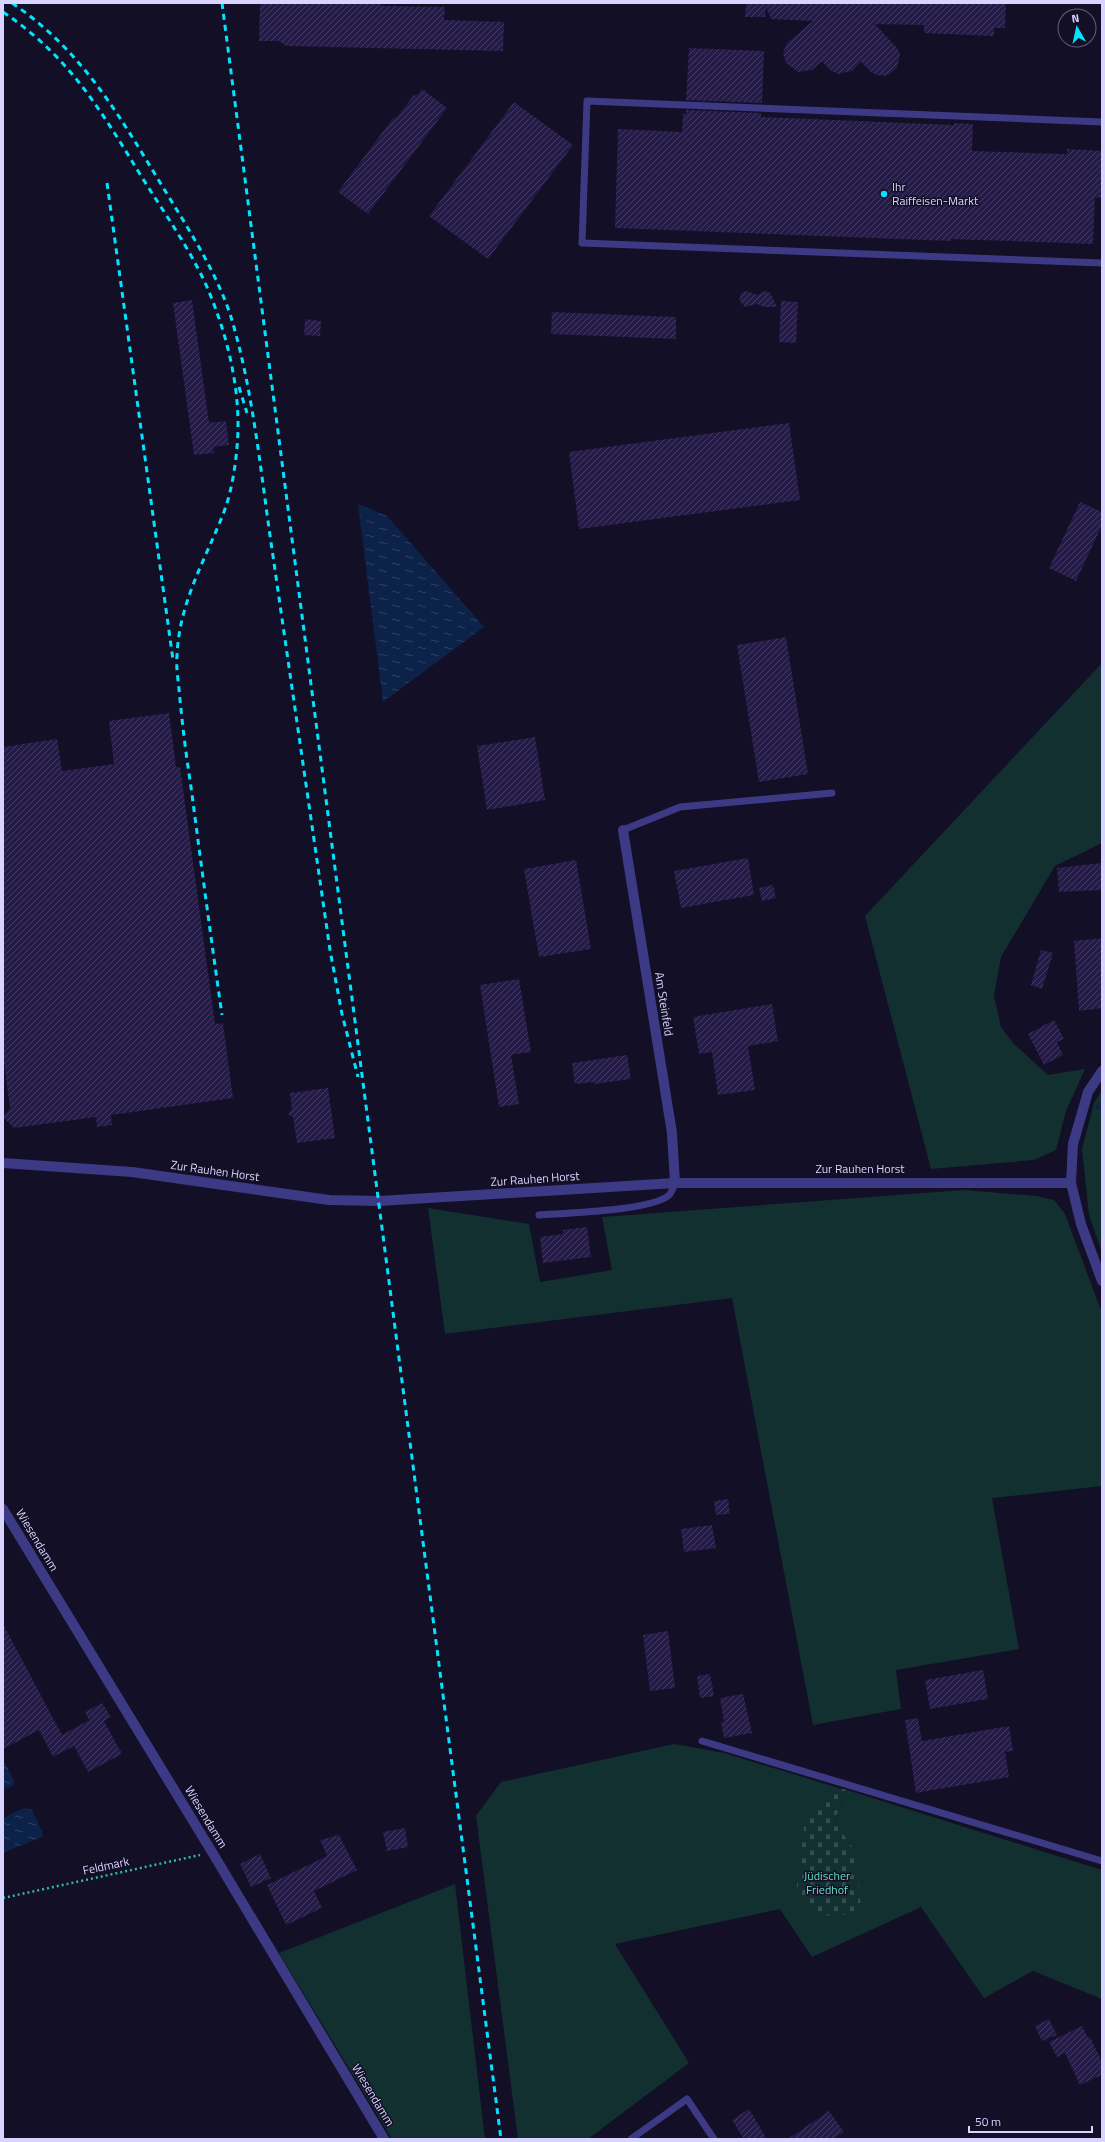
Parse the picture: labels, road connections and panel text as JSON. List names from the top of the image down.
{
  "streets": {
    "street": ["Am Steinfeld", "Zur Rauhen Horst", "Wiesendamm"],
    "path": ["Feldmark"]
  },
  "crossings": [
    ["Am Steinfeld", "Zur Rauhen Horst"],
    ["Wiesendamm", "Feldmark"]
  ],
  "parks": ["Jüdischer Friedhof"],
  "places": ["Ihr Raiffeisen-Markt"],
  "scale_bar": "50 m",
  "north": "top"
}
